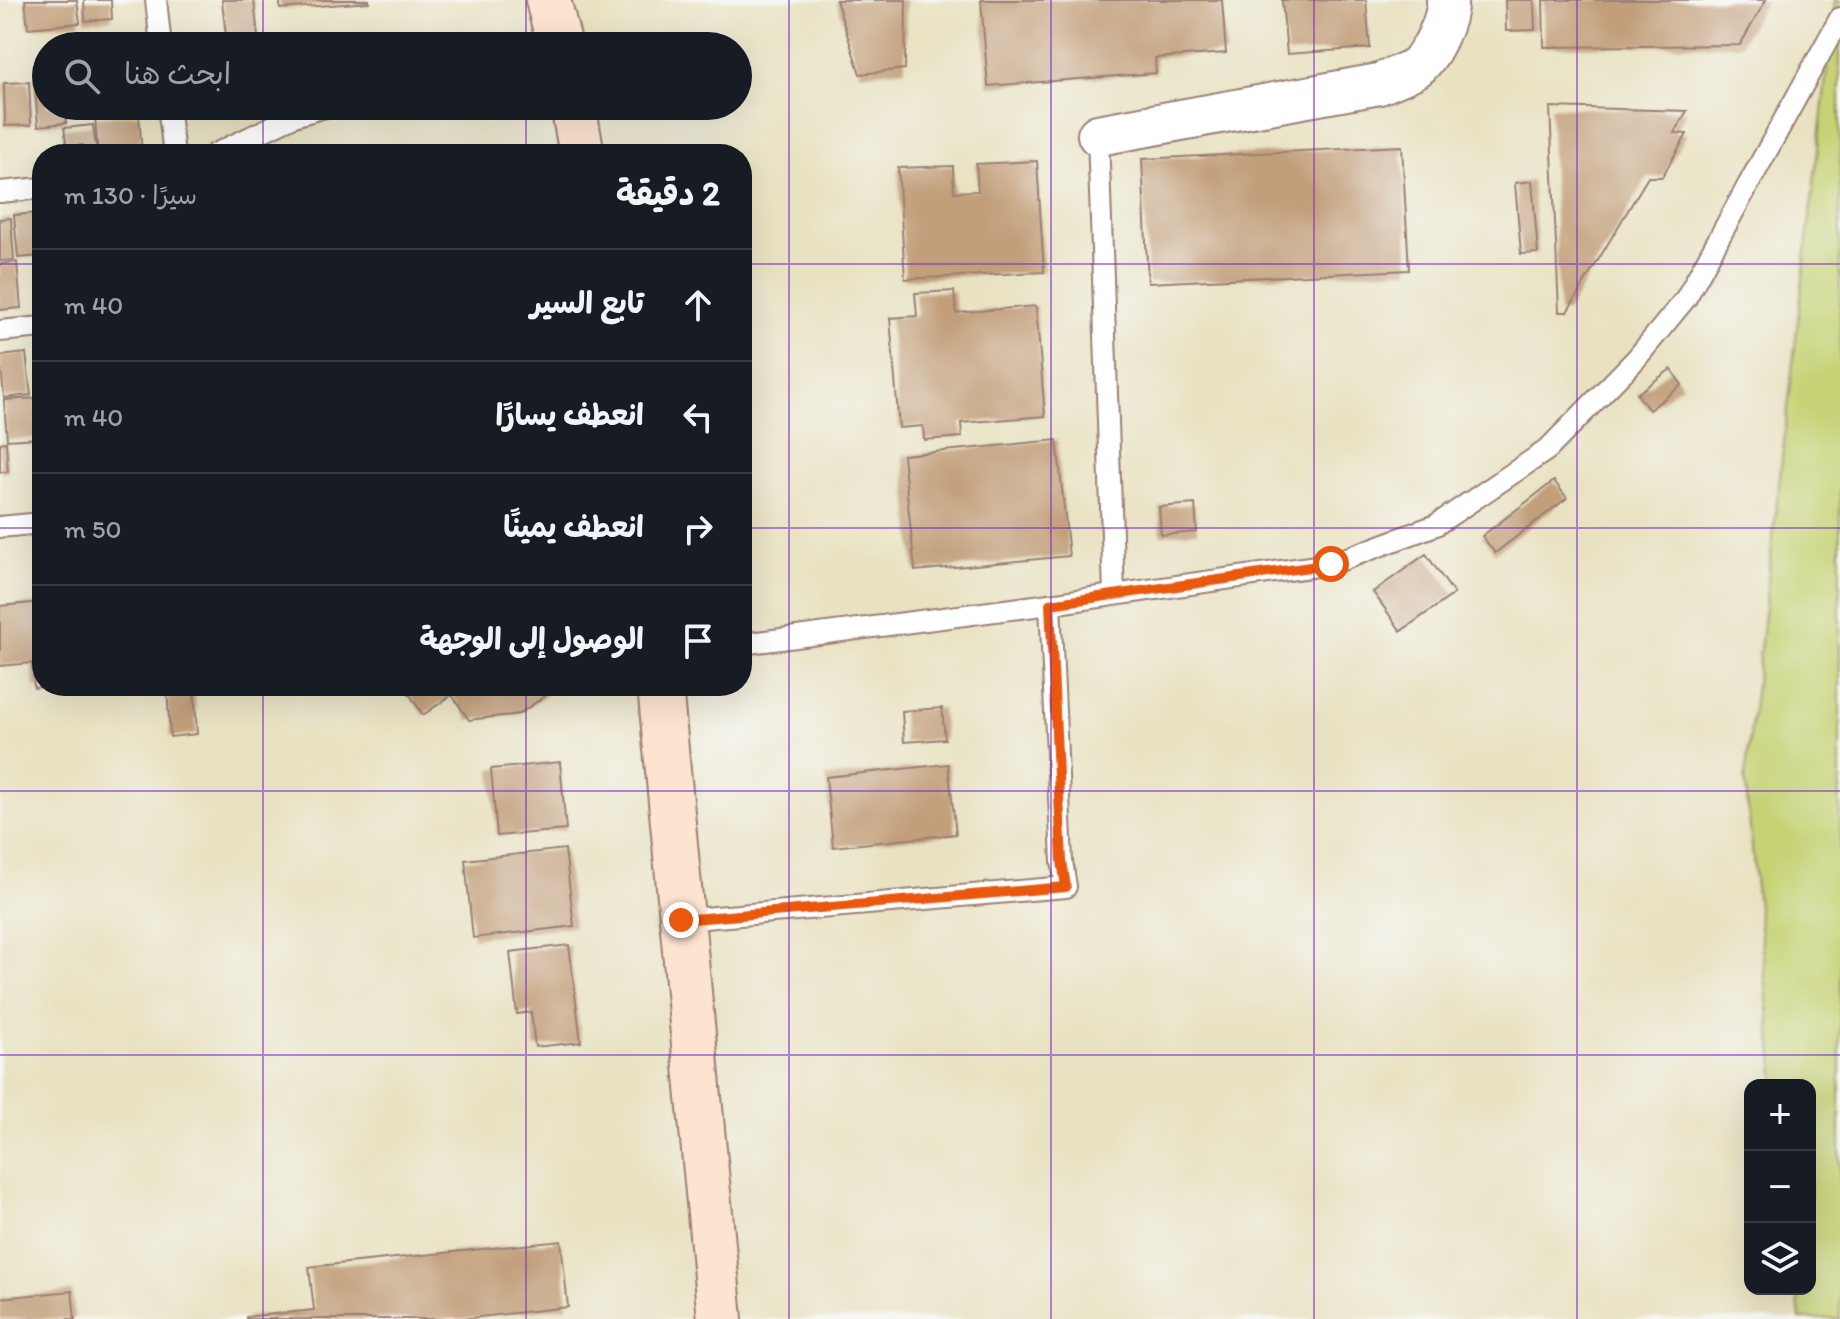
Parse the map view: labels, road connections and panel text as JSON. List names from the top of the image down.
{
  "page": {
    "search": "ابحث هنا",
    "heading": ["2 دقيقة", "سيرًا · 130 m"],
    "list": [
      ["تابع السير", "40 m"],
      ["انعطف يسارًا", "40 m"],
      ["انعطف يمينًا", "50 m"],
      "الوصول إلى الوجهة"
    ],
    "map_buttons": ["+", "−"]
  }
}
